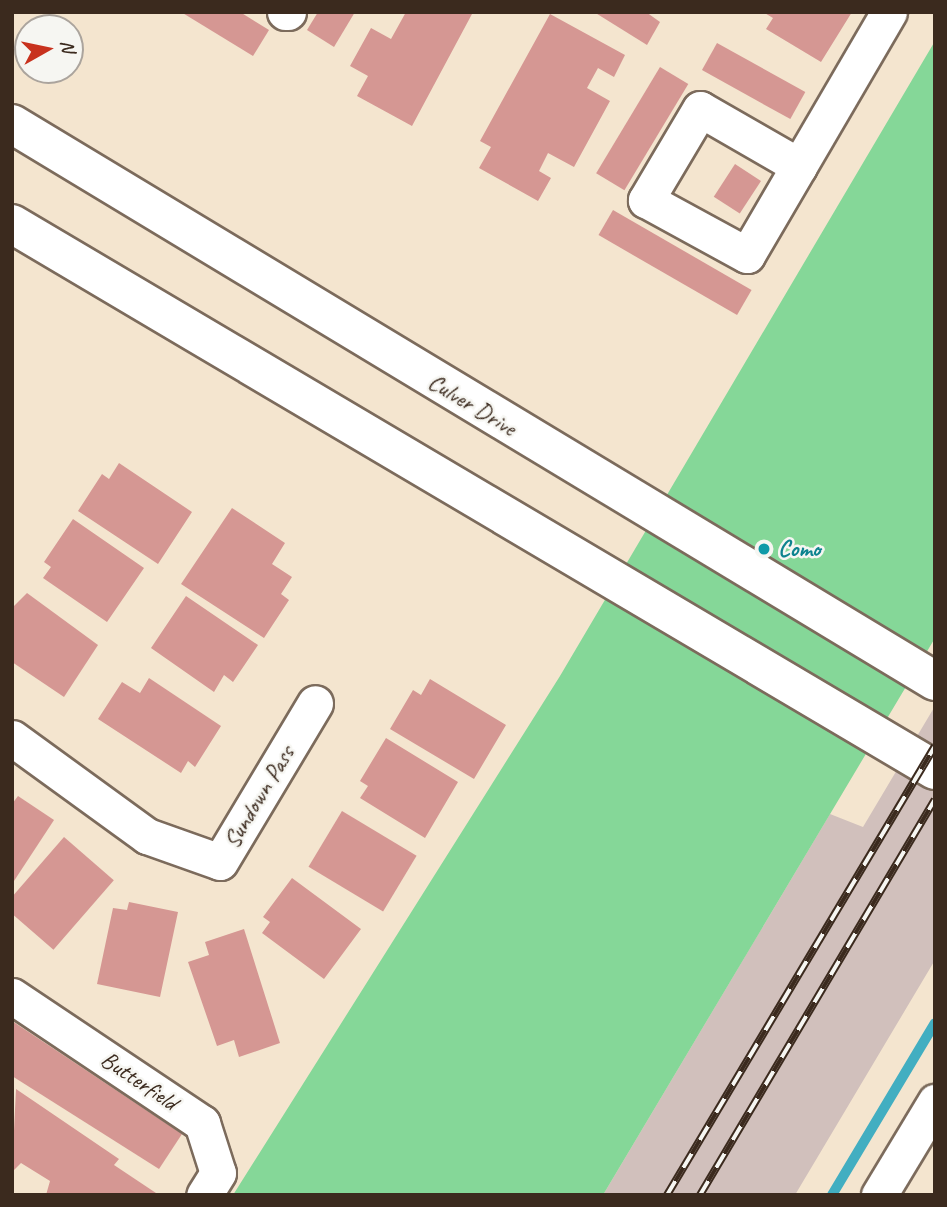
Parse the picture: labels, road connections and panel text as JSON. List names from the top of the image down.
{
  "streets": {
    "main road": ["Culver Drive"],
    "street": ["Sundown Pass", "Butterfield"]
  },
  "places": ["Como"],
  "north": "right"
}
